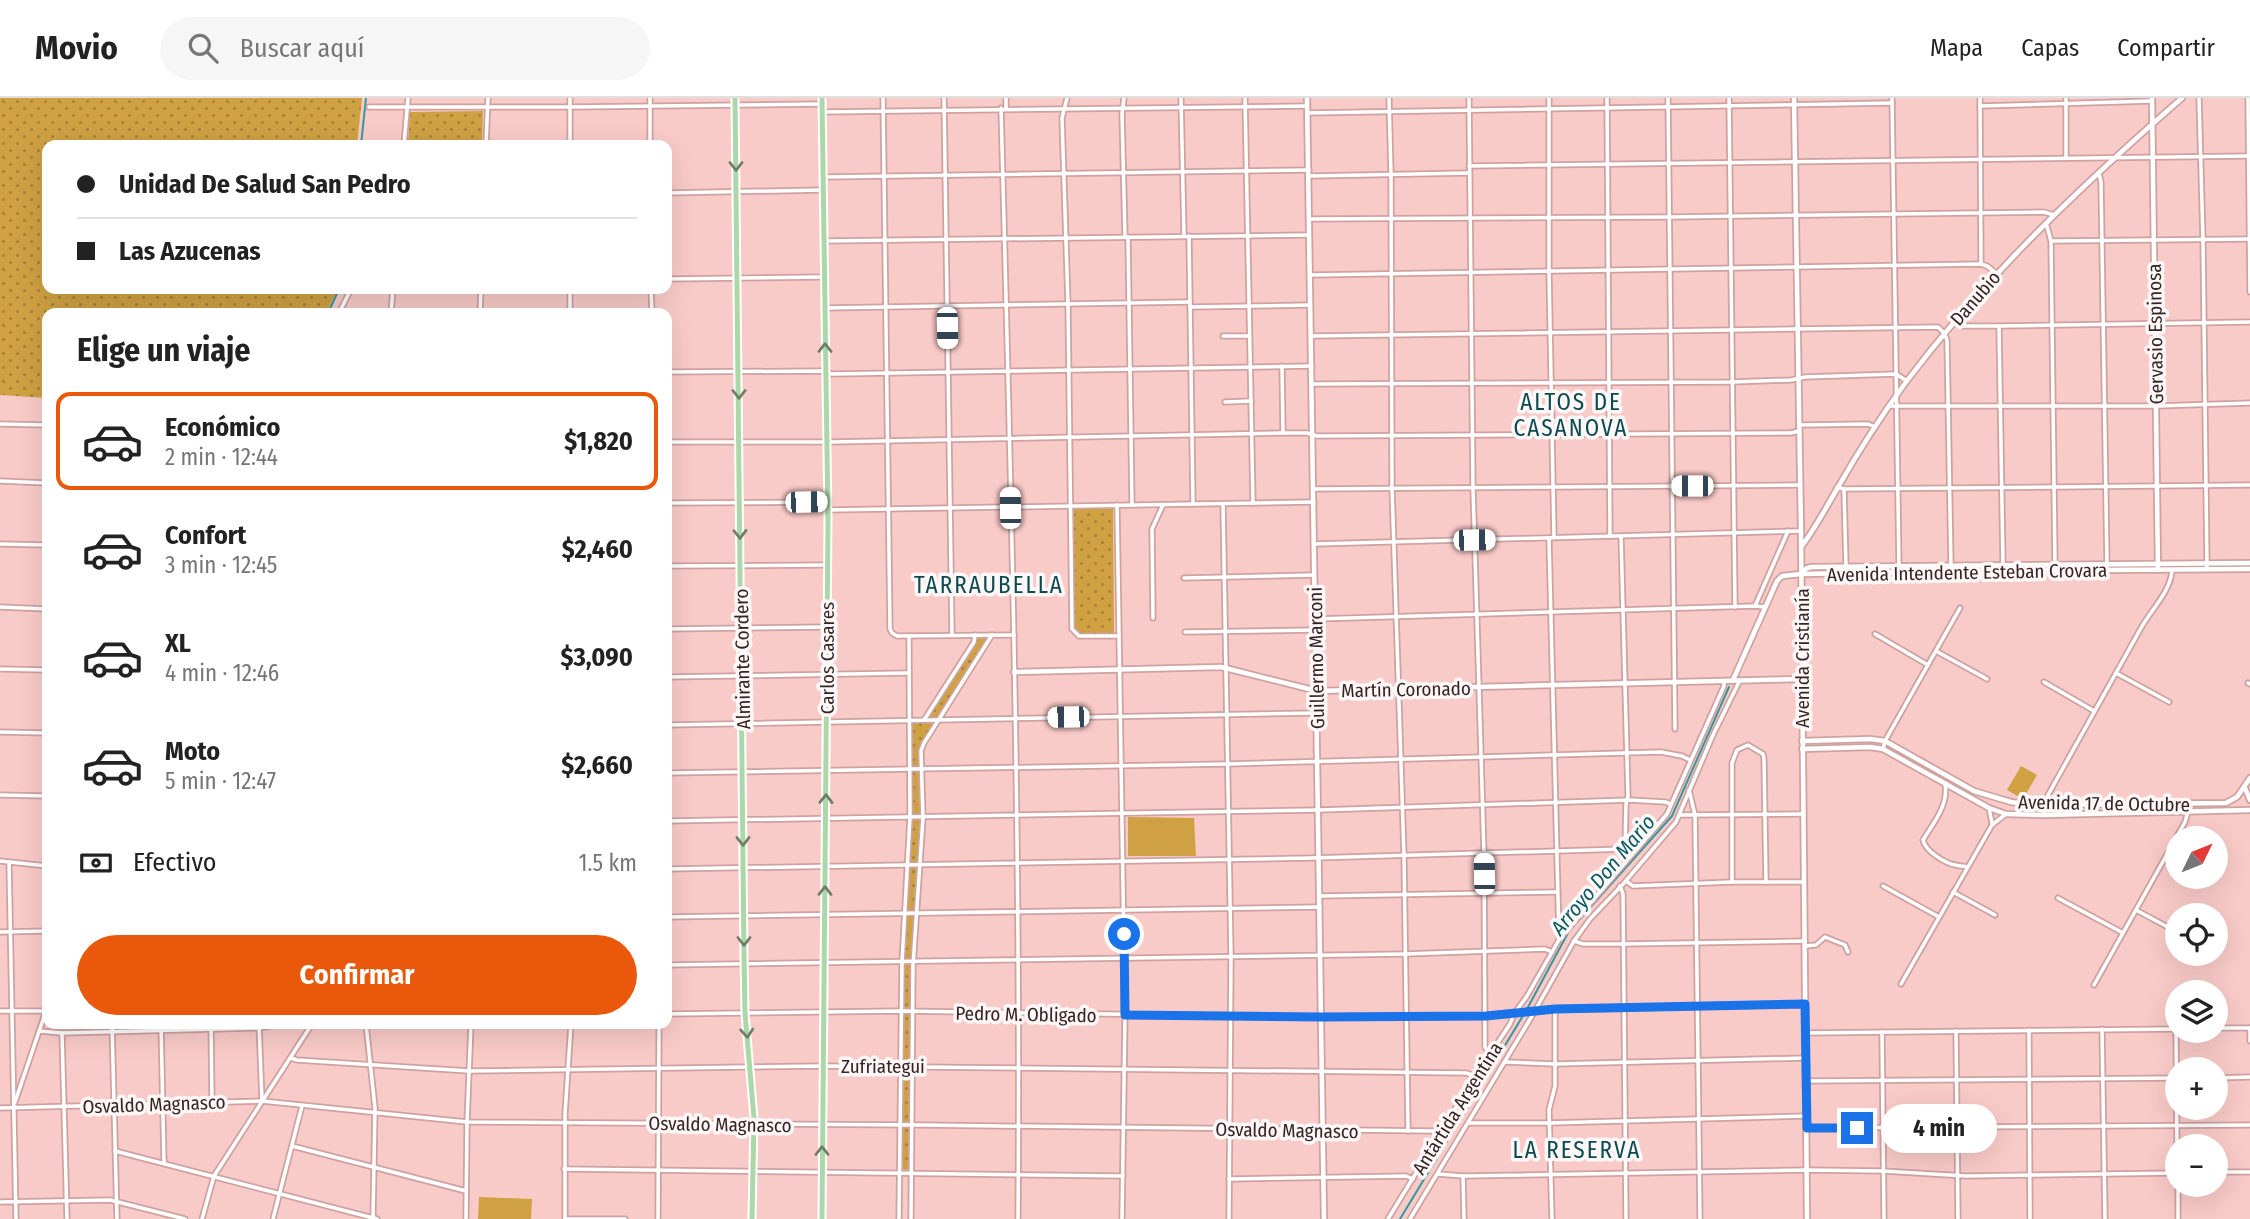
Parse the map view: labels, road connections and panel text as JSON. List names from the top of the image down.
{
  "streets": {
    "main road": ["Carlos Casares", "Almirante Cordero"],
    "street": [
      "Danubio",
      "Gervasio Espinosa",
      "Avenida Intendente Esteban Crovara",
      "Guillermo Marconi",
      "Avenida Cristianía",
      "Martín Coronado",
      "Avenida 17 de Octubre",
      "Pedro M. Obligado",
      "Zufriategui",
      "Osvaldo Magnasco",
      "Antártida Argentina"
    ]
  },
  "crossings": [
    ["Danubio", "Gervasio Espinosa"],
    ["Danubio", "Avenida Cristianía"],
    ["Gervasio Espinosa", "Avenida Intendente Esteban Crovara"],
    ["Avenida Intendente Esteban Crovara", "Avenida Cristianía"],
    ["Carlos Casares", "Pedro M. Obligado"],
    ["Carlos Casares", "Zufriategui"],
    ["Carlos Casares", "Osvaldo Magnasco"],
    ["Guillermo Marconi", "Martín Coronado"],
    ["Guillermo Marconi", "Pedro M. Obligado"],
    ["Guillermo Marconi", "Zufriategui"],
    ["Guillermo Marconi", "Osvaldo Magnasco"],
    ["Avenida Cristianía", "Martín Coronado"],
    ["Avenida Cristianía", "Avenida 17 de Octubre"],
    ["Avenida Cristianía", "Pedro M. Obligado"],
    ["Almirante Cordero", "Pedro M. Obligado"],
    ["Almirante Cordero", "Zufriategui"],
    ["Almirante Cordero", "Osvaldo Magnasco"],
    ["Martín Coronado", "Antártida Argentina"],
    ["Pedro M. Obligado", "Antártida Argentina"],
    ["Zufriategui", "Antártida Argentina"],
    ["Osvaldo Magnasco", "Antártida Argentina"]
  ],
  "districts": ["ALTOS DE CASANOVA", "TARRAUBELLA", "LA RESERVA"],
  "water": ["Arroyo Don Mario"],
  "north": "top right",
  "page": {
    "header": "Movio",
    "search": "Buscar aquí",
    "nav": ["Mapa", "Capas", "Compartir"],
    "banner": ["Unidad De Salud San Pedro", "Las Azucenas"],
    "heading": "Elige un viaje",
    "list": [
      {
        "name": "Económico",
        "note": "2 min · 12:44",
        "value": "$1,820"
      },
      {
        "name": "Confort",
        "note": "3 min · 12:45",
        "value": "$2,460"
      },
      {
        "name": "XL",
        "note": "4 min · 12:46",
        "value": "$3,090"
      },
      {
        "name": "Moto",
        "note": "5 min · 12:47",
        "value": "$2,660"
      }
    ],
    "pay": ["Efectivo", "1.5 km"],
    "map_buttons": ["+", "−"],
    "buttons": "Confirmar",
    "bubble": "4 min"
  }
}
